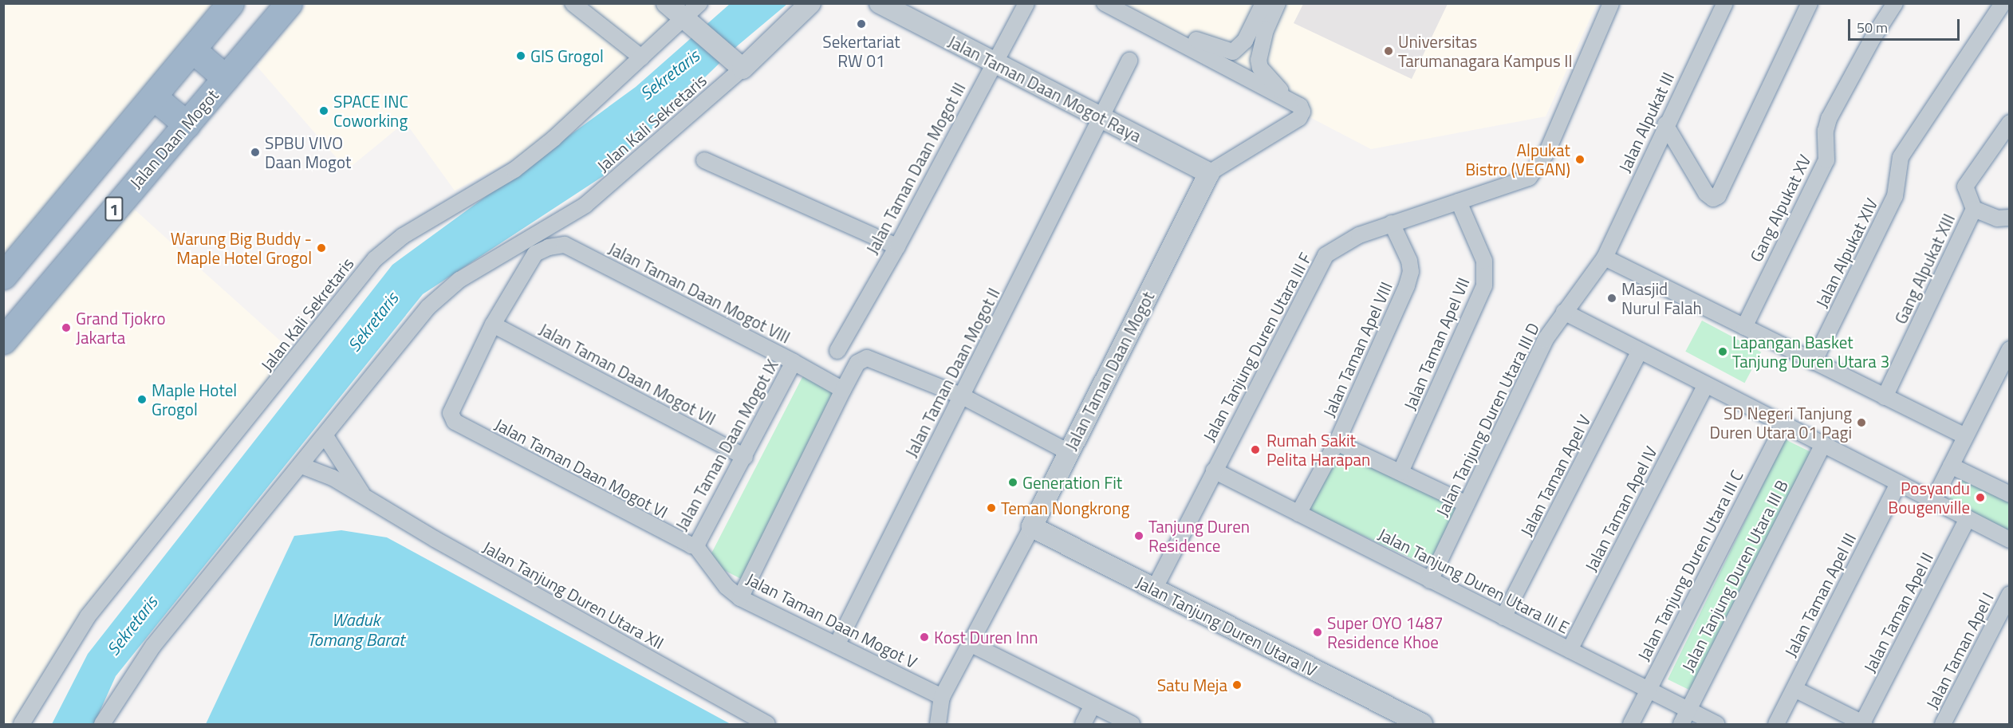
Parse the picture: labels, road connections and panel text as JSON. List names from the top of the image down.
{
  "streets": {
    "highway": ["Jalan Daan Mogot", "1"],
    "street": [
      "Jalan Taman Daan Mogot Raya",
      "Jalan Alpukat III",
      "Jalan Kali Sekretaris",
      "Jalan Taman Daan Mogot III",
      "Gang Alpukat XV",
      "Jalan Alpukat XIV",
      "Gang Alpukat XIII",
      "Jalan Taman Daan Mogot VIII",
      "Jalan Taman Apel VII",
      "Jalan Tanjung Duren Utara III F",
      "Jalan Taman Apel VIII",
      "Jalan Taman Daan Mogot",
      "Jalan Taman Daan Mogot II",
      "Jalan Taman Daan Mogot VII",
      "Jalan Tanjung Duren Utara III D",
      "Jalan Taman Daan Mogot IX",
      "Jalan Taman Daan Mogot VI",
      "Jalan Taman Apel V",
      "Jalan Taman Apel IV",
      "Jalan Tanjung Duren Utara III C",
      "Jalan Tanjung Duren Utara III B",
      "Jalan Tanjung Duren Utara III E",
      "Jalan Tanjung Duren Utara XII",
      "Jalan Taman Apel III",
      "Jalan Taman Apel II",
      "Jalan Taman Daan Mogot V",
      "Jalan Tanjung Duren Utara IV",
      "Jalan Taman Apel I"
    ]
  },
  "crossings": [
    ["Jalan Taman Daan Mogot Raya", "Jalan Taman Daan Mogot III"],
    ["Jalan Taman Daan Mogot Raya", "Jalan Taman Daan Mogot"],
    ["Jalan Taman Daan Mogot Raya", "Jalan Taman Daan Mogot II"],
    ["Jalan Alpukat III", "Jalan Tanjung Duren Utara III D"],
    ["Jalan Kali Sekretaris", "Jalan Tanjung Duren Utara XII"],
    ["Jalan Taman Daan Mogot VIII", "Jalan Taman Daan Mogot VII"],
    ["Jalan Taman Daan Mogot VIII", "Jalan Taman Daan Mogot IX"],
    ["Jalan Taman Daan Mogot VIII", "Jalan Taman Daan Mogot VI"],
    ["Jalan Taman Apel VII", "Jalan Tanjung Duren Utara III F"],
    ["Jalan Tanjung Duren Utara III F", "Jalan Taman Apel VIII"],
    ["Jalan Tanjung Duren Utara III F", "Jalan Tanjung Duren Utara III E"],
    ["Jalan Tanjung Duren Utara III F", "Jalan Tanjung Duren Utara IV"],
    ["Jalan Taman Apel VIII", "Jalan Tanjung Duren Utara III E"],
    ["Jalan Taman Daan Mogot", "Jalan Taman Daan Mogot V"],
    ["Jalan Taman Daan Mogot", "Jalan Tanjung Duren Utara IV"],
    ["Jalan Taman Daan Mogot II", "Jalan Taman Daan Mogot V"],
    ["Jalan Taman Daan Mogot VII", "Jalan Taman Daan Mogot IX"],
    ["Jalan Taman Daan Mogot VII", "Jalan Taman Daan Mogot VI"],
    ["Jalan Tanjung Duren Utara III D", "Jalan Tanjung Duren Utara III E"],
    ["Jalan Taman Daan Mogot IX", "Jalan Taman Daan Mogot VI"],
    ["Jalan Taman Daan Mogot IX", "Jalan Taman Daan Mogot V"],
    ["Jalan Taman Daan Mogot VI", "Jalan Taman Daan Mogot V"],
    ["Jalan Taman Apel V", "Jalan Tanjung Duren Utara III E"],
    ["Jalan Taman Apel IV", "Jalan Tanjung Duren Utara III E"],
    ["Jalan Tanjung Duren Utara III C", "Jalan Tanjung Duren Utara III E"],
    ["Jalan Tanjung Duren Utara III B", "Jalan Tanjung Duren Utara III E"]
  ],
  "water": ["Sekretaris", "Waduk Tomang Barat"],
  "places": [
    "Sekertariat RW 01",
    "Universitas Tarumanagara Kampus II",
    "GIS Grogol",
    "SPACE INC Coworking",
    "SPBU VIVO Daan Mogot",
    "Alpukat Bistro (VEGAN)",
    "Warung Big Buddy - Maple Hotel Grogol",
    "Masjid Nurul Falah",
    "Grand Tjokro Jakarta",
    "Lapangan Basket Tanjung Duren Utara 3",
    "Maple Hotel Grogol",
    "SD Negeri Tanjung Duren Utara 01 Pagi",
    "Rumah Sakit Pelita Harapan",
    "Generation Fit",
    "Posyandu Bougenville",
    "Teman Nongkrong",
    "Tanjung Duren Residence",
    "Super OYO 1487 Residence Khoe",
    "Kost Duren Inn",
    "Satu Meja"
  ],
  "scale_bar": "50 m"
}
